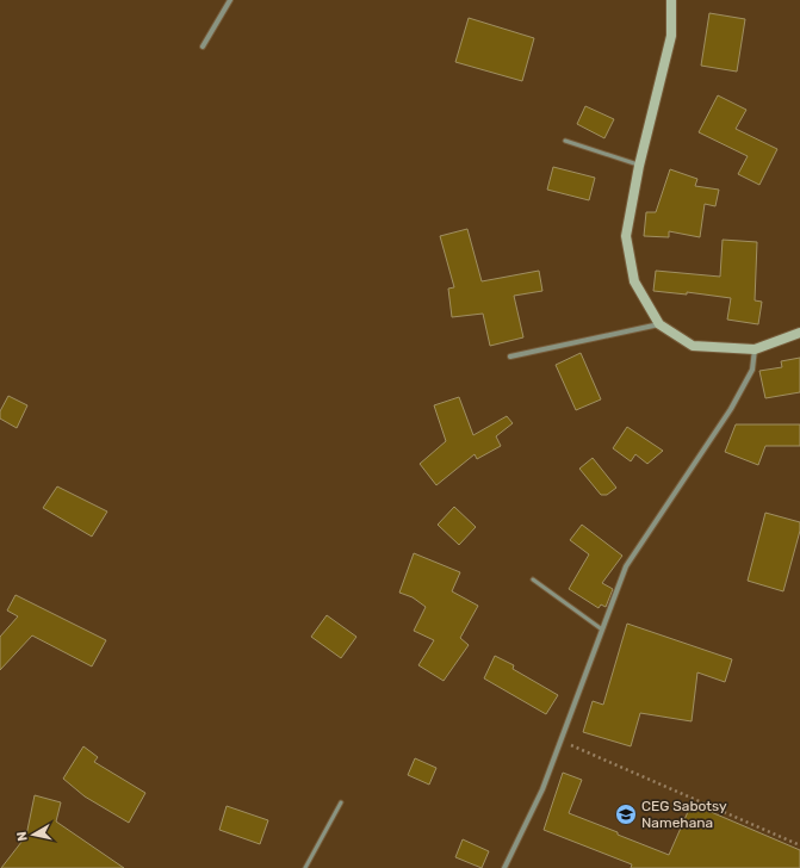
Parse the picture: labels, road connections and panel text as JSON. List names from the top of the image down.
{
  "places": {
    "school or university": ["CEG Sabotsy Namehana"]
  },
  "north": "left"
}
